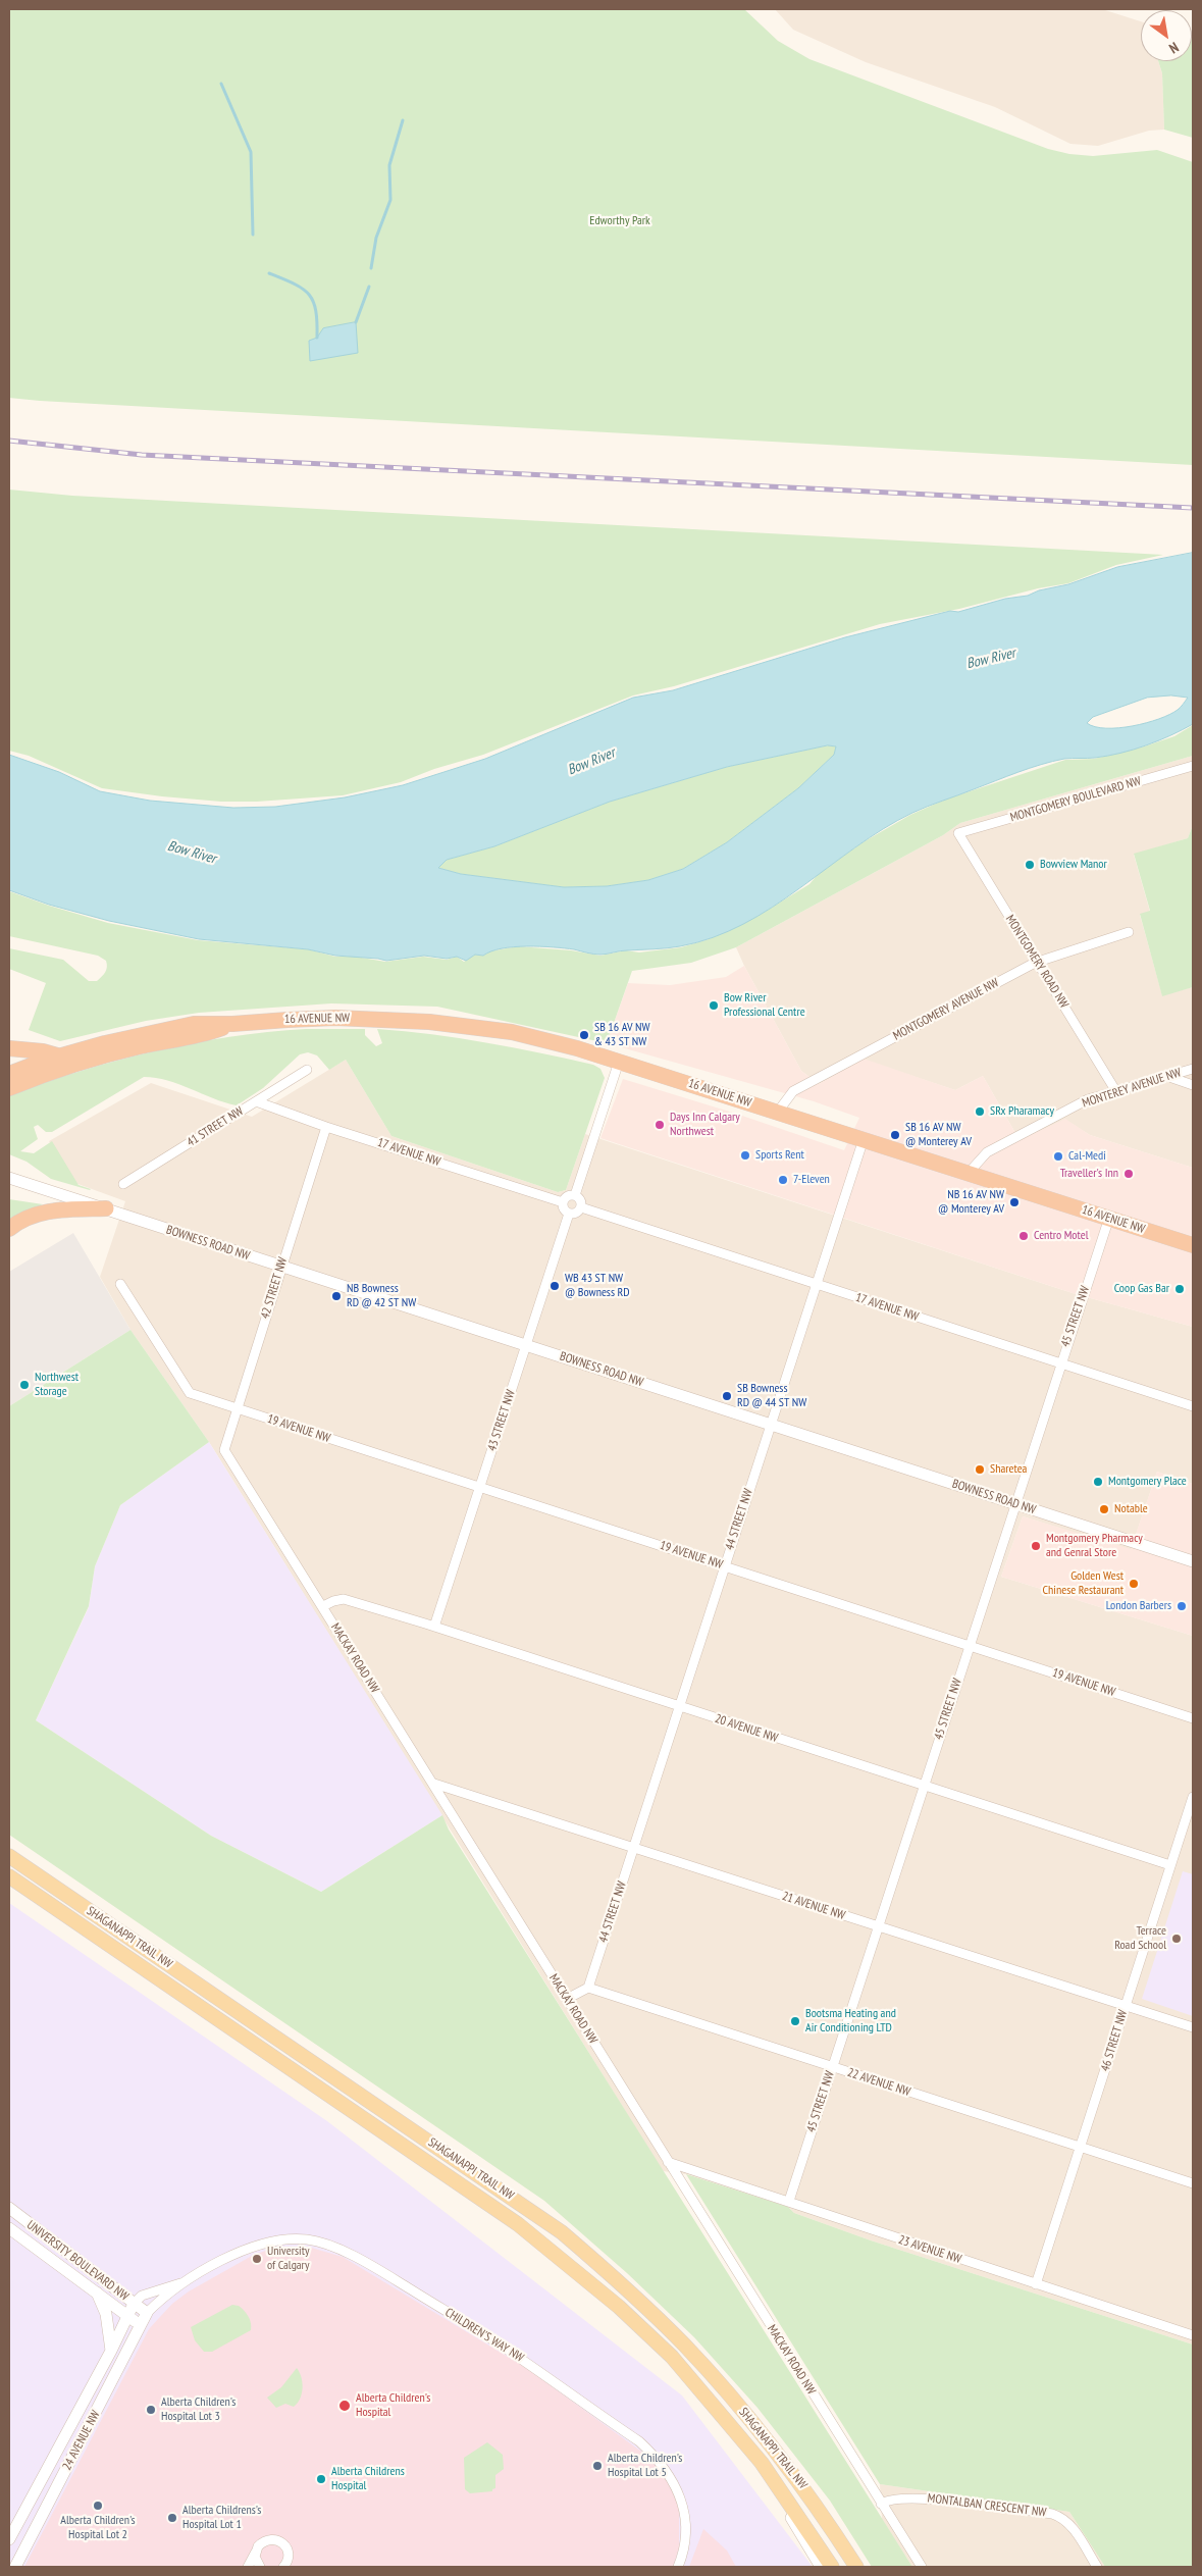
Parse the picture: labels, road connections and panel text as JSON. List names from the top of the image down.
{
  "streets": {
    "highway": ["16 AVENUE NW"],
    "main road": ["SHAGANAPPI TRAIL NW"],
    "street": [
      "MONTGOMERY BOULEVARD NW",
      "MONTGOMERY ROAD NW",
      "MONTGOMERY AVENUE NW",
      "MONTEREY AVENUE NW",
      "41 STREET NW",
      "17 AVENUE NW",
      "BOWNESS ROAD NW",
      "42 STREET NW",
      "45 STREET NW",
      "43 STREET NW",
      "19 AVENUE NW",
      "44 STREET NW",
      "MACKAY ROAD NW",
      "20 AVENUE NW",
      "21 AVENUE NW",
      "46 STREET NW",
      "22 AVENUE NW",
      "23 AVENUE NW",
      "UNIVERSITY BOULEVARD NW",
      "CHILDREN'S WAY NW",
      "24 AVENUE NW",
      "MONTALBAN CRESCENT NW"
    ]
  },
  "crossings": [
    ["MONTGOMERY BOULEVARD NW", "MONTGOMERY ROAD NW"],
    ["MONTGOMERY ROAD NW", "MONTGOMERY AVENUE NW"],
    ["MONTGOMERY ROAD NW", "MONTEREY AVENUE NW"],
    ["MONTGOMERY AVENUE NW", "16 AVENUE NW"],
    ["16 AVENUE NW", "MONTEREY AVENUE NW"],
    ["16 AVENUE NW", "45 STREET NW"],
    ["16 AVENUE NW", "44 STREET NW"],
    ["41 STREET NW", "17 AVENUE NW"],
    ["17 AVENUE NW", "42 STREET NW"],
    ["17 AVENUE NW", "45 STREET NW"],
    ["17 AVENUE NW", "43 STREET NW"],
    ["17 AVENUE NW", "44 STREET NW"],
    ["BOWNESS ROAD NW", "42 STREET NW"],
    ["BOWNESS ROAD NW", "45 STREET NW"],
    ["BOWNESS ROAD NW", "43 STREET NW"],
    ["BOWNESS ROAD NW", "44 STREET NW"],
    ["42 STREET NW", "19 AVENUE NW"],
    ["42 STREET NW", "MACKAY ROAD NW"],
    ["45 STREET NW", "19 AVENUE NW"],
    ["45 STREET NW", "20 AVENUE NW"],
    ["45 STREET NW", "21 AVENUE NW"],
    ["45 STREET NW", "22 AVENUE NW"],
    ["45 STREET NW", "23 AVENUE NW"],
    ["43 STREET NW", "19 AVENUE NW"],
    ["43 STREET NW", "20 AVENUE NW"],
    ["19 AVENUE NW", "44 STREET NW"],
    ["44 STREET NW", "20 AVENUE NW"],
    ["44 STREET NW", "21 AVENUE NW"],
    ["44 STREET NW", "22 AVENUE NW"],
    ["MACKAY ROAD NW", "20 AVENUE NW"],
    ["MACKAY ROAD NW", "21 AVENUE NW"],
    ["MACKAY ROAD NW", "23 AVENUE NW"],
    ["MACKAY ROAD NW", "MONTALBAN CRESCENT NW"],
    ["20 AVENUE NW", "46 STREET NW"],
    ["21 AVENUE NW", "46 STREET NW"],
    ["46 STREET NW", "22 AVENUE NW"],
    ["46 STREET NW", "23 AVENUE NW"],
    ["UNIVERSITY BOULEVARD NW", "CHILDREN'S WAY NW"],
    ["UNIVERSITY BOULEVARD NW", "24 AVENUE NW"],
    ["CHILDREN'S WAY NW", "24 AVENUE NW"]
  ],
  "water": ["Bow River"],
  "parks": ["Edworthy Park"],
  "places": [
    "Bowview Manor",
    "Bow River Professional Centre",
    "SB 16 AV NW & 43 ST NW",
    "SRx Pharamacy",
    "Days Inn Calgary Northwest",
    "SB 16 AV NW @ Monterey AV",
    "Sports Rent",
    "Cal-Medi",
    "Traveller's Inn",
    "7-Eleven",
    "NB 16 AV NW @ Monterey AV",
    "Centro Motel",
    "WB 43 ST NW @ Bowness RD",
    "Coop Gas Bar",
    "NB Bowness RD @ 42 ST NW",
    "Northwest Storage",
    "SB Bowness RD @ 44 ST NW",
    "Sharetea",
    "Montgomery Place",
    "Notable",
    "Montgomery Pharmacy and Genral Store",
    "Golden West Chinese Restaurant",
    "London Barbers",
    "Terrace Road School",
    "Bootsma Heating and Air Conditioning LTD",
    "University of Calgary",
    "Alberta Children's Hospital",
    "Alberta Children's Hospital Lot 3",
    "Alberta Children's Hospital Lot 5",
    "Alberta Childrens Hospital",
    "Alberta Children's Hospital Lot 2",
    "Alberta Childrens's Hospital Lot 1"
  ],
  "north": "bottom right"
}
